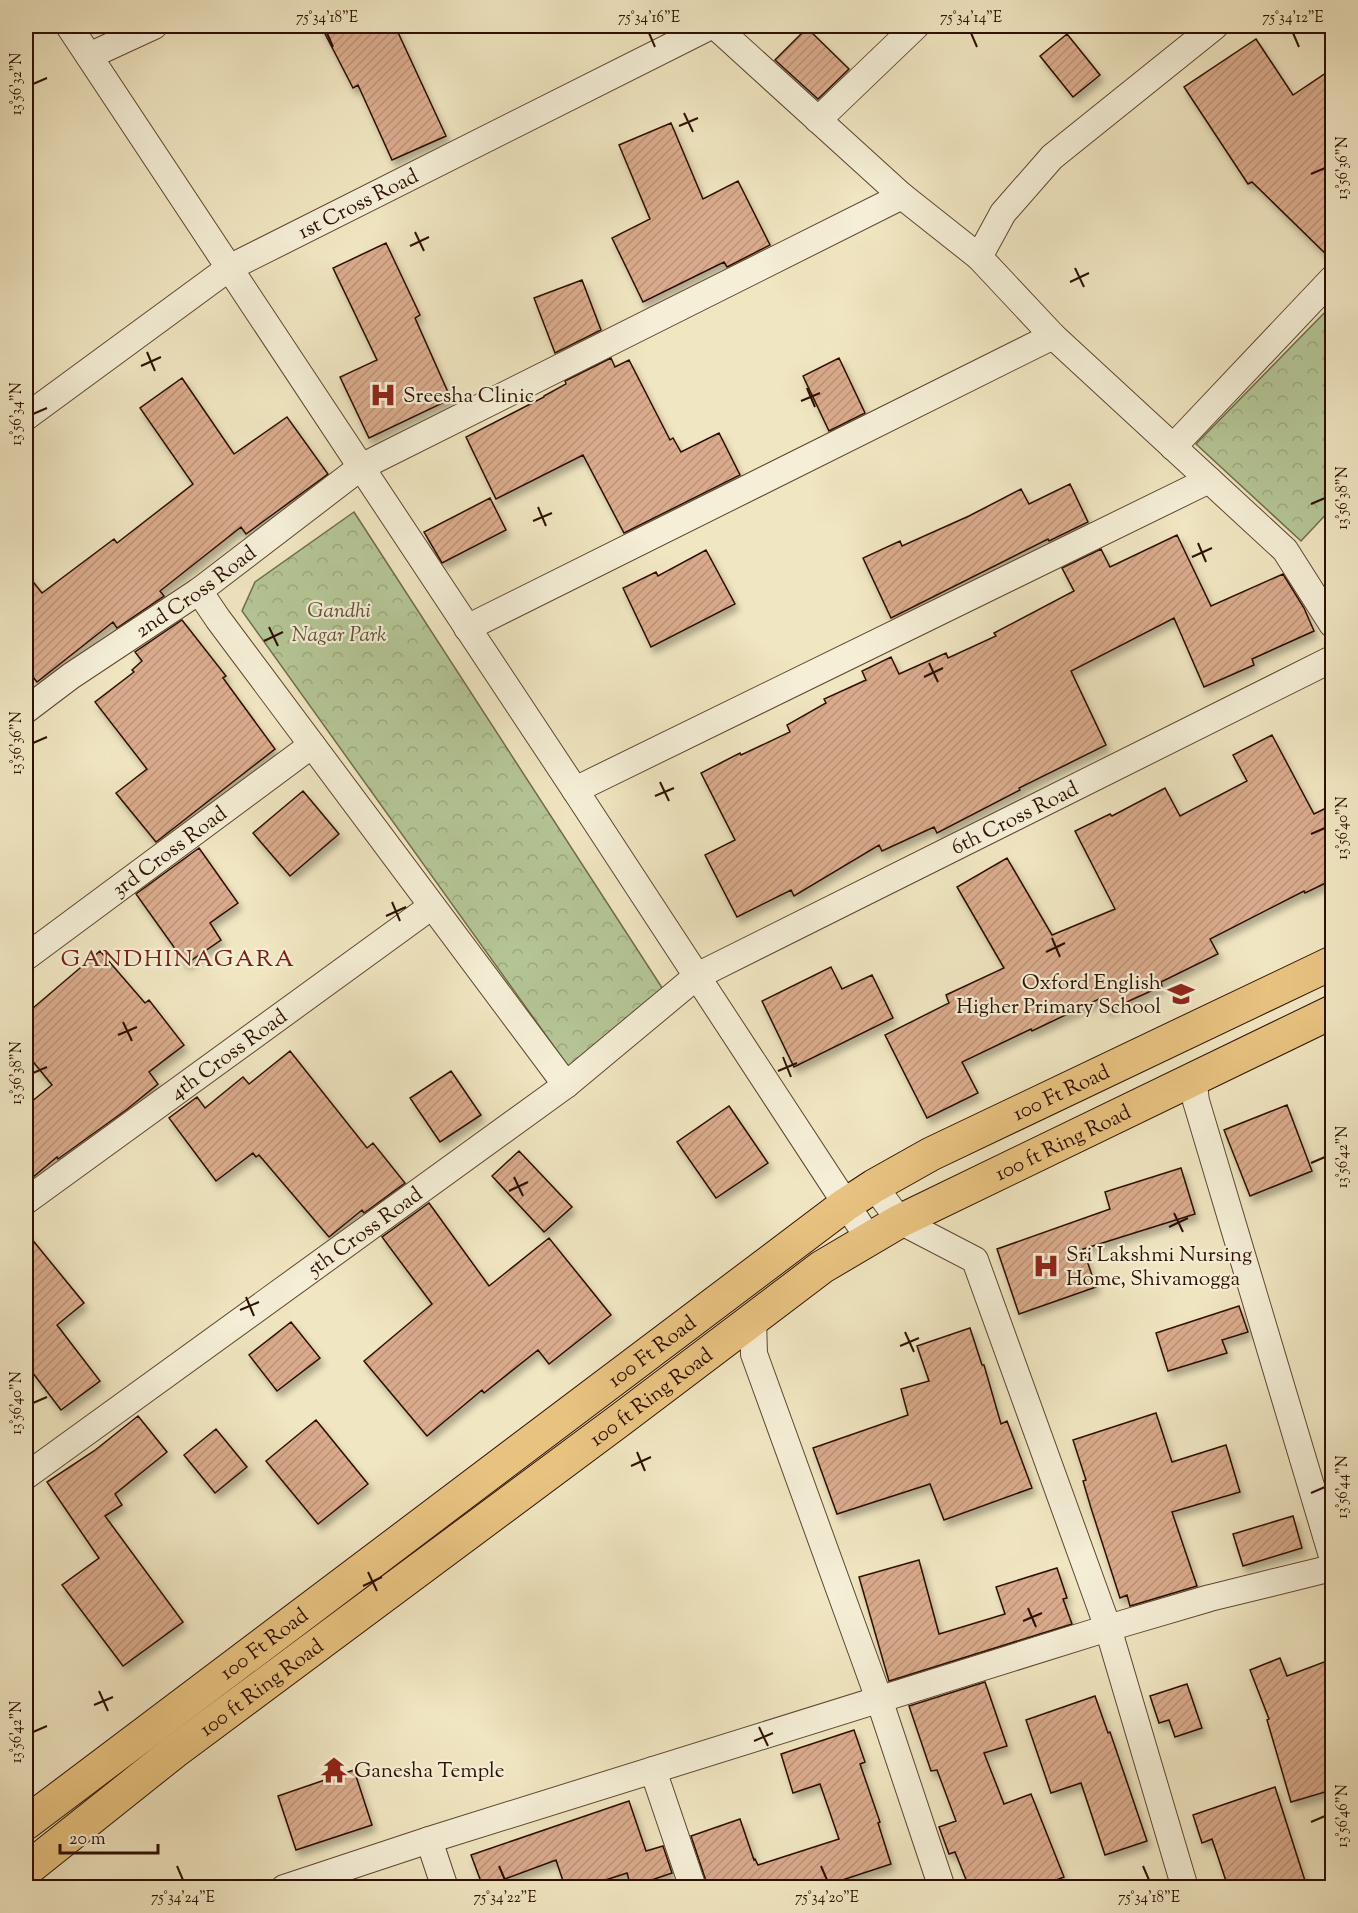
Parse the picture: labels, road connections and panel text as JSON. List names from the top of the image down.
{
  "streets": {
    "main road": ["100 Ft Road", "100 ft Ring Road"],
    "street": [
      "1st Cross Road",
      "2nd Cross Road",
      "6th Cross Road",
      "3rd Cross Road",
      "4th Cross Road",
      "5th Cross Road"
    ]
  },
  "crossings": [
    ["6th Cross Road", "5th Cross Road"]
  ],
  "districts": ["GANDHINAGARA"],
  "parks": ["Gandhi Nagar Park"],
  "places": {
    "hospital": ["Sreesha Clinic", "Sri Lakshmi Nursing Home, Shivamogga"],
    "school or university": ["Oxford English Higher Primary School"],
    "temple": ["Ganesha Temple"]
  },
  "scale_bar": "20 m",
  "coordinates": [
    "75°34'18\"E",
    "75°34'16\"E",
    "75°34'14\"E",
    "75°34'12\"E",
    "13°56'32\"N",
    "13°56'36\"N",
    "13°56'34\"N",
    "13°56'38\"N",
    "13°56'40\"N",
    "13°56'42\"N",
    "13°56'44\"N",
    "13°56'46\"N",
    "75°34'24\"E",
    "75°34'22\"E",
    "75°34'20\"E"
  ]
}
